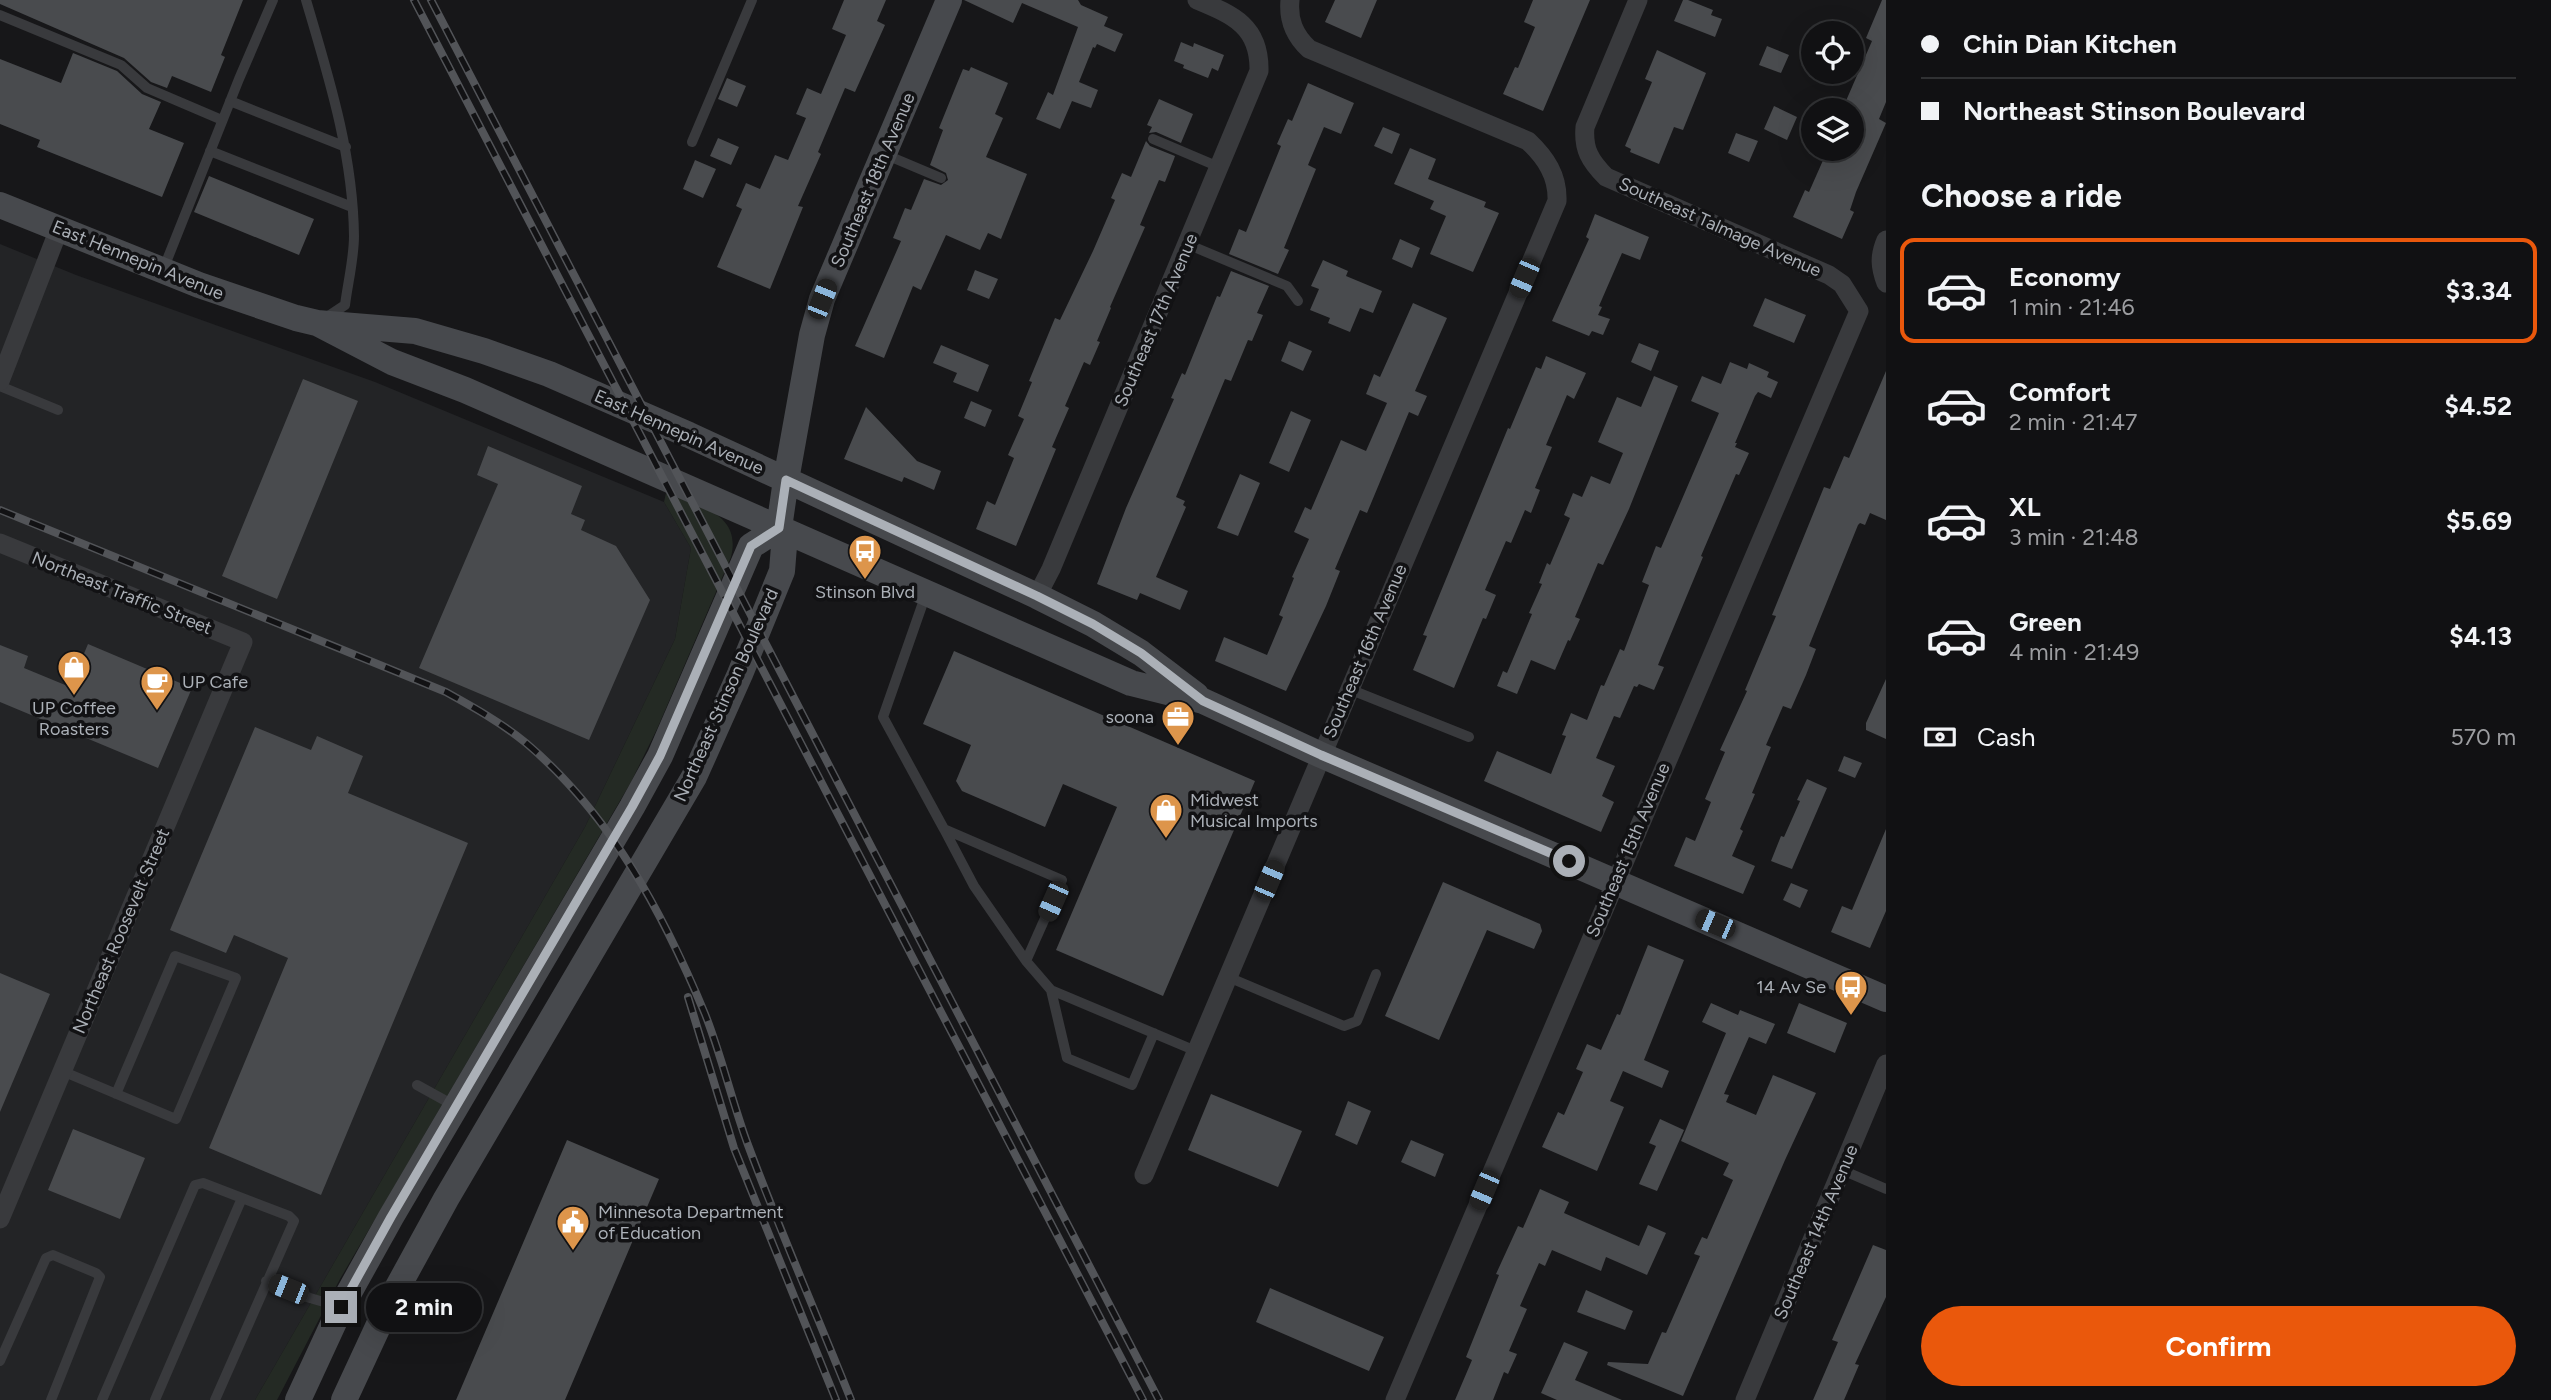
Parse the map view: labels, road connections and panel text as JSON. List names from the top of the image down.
{
  "streets": {
    "main road": ["Southeast 18th Avenue", "East Hennepin Avenue", "Northeast Stinson Boulevard"],
    "street": [
      "Southeast Talmage Avenue",
      "Southeast 17th Avenue",
      "Northeast Traffic Street",
      "Southeast 16th Avenue",
      "Southeast 15th Avenue",
      "Northeast Roosevelt Street",
      "Southeast 14th Avenue"
    ]
  },
  "crossings": [
    ["Southeast 18th Avenue", "East Hennepin Avenue"],
    ["Southeast 18th Avenue", "Northeast Stinson Boulevard"],
    ["Southeast Talmage Avenue", "Southeast 15th Avenue"],
    ["East Hennepin Avenue", "Southeast 17th Avenue"],
    ["East Hennepin Avenue", "Southeast 16th Avenue"],
    ["East Hennepin Avenue", "Northeast Stinson Boulevard"],
    ["East Hennepin Avenue", "Southeast 15th Avenue"],
    ["Northeast Traffic Street", "Northeast Roosevelt Street"]
  ],
  "places": {
    "bus stop": ["Stinson Blvd", "14 Av Se"],
    "shop": ["UP Coffee Roasters", "Midwest Musical Imports"],
    "cafe": ["UP Cafe"],
    "office": ["soona"],
    "public building": ["Minnesota Department of Education"]
  },
  "page": {
    "banner": ["Chin Dian Kitchen", "Northeast Stinson Boulevard"],
    "heading": "Choose a ride",
    "list": [
      {
        "name": "Economy",
        "note": "1 min · 21:46",
        "value": "$3.34"
      },
      {
        "name": "Comfort",
        "note": "2 min · 21:47",
        "value": "$4.52"
      },
      {
        "name": "XL",
        "note": "3 min · 21:48",
        "value": "$5.69"
      },
      {
        "name": "Green",
        "note": "4 min · 21:49",
        "value": "$4.13"
      }
    ],
    "pay": ["Cash", "570 m"],
    "bubble": "2 min",
    "buttons": "Confirm"
  }
}
